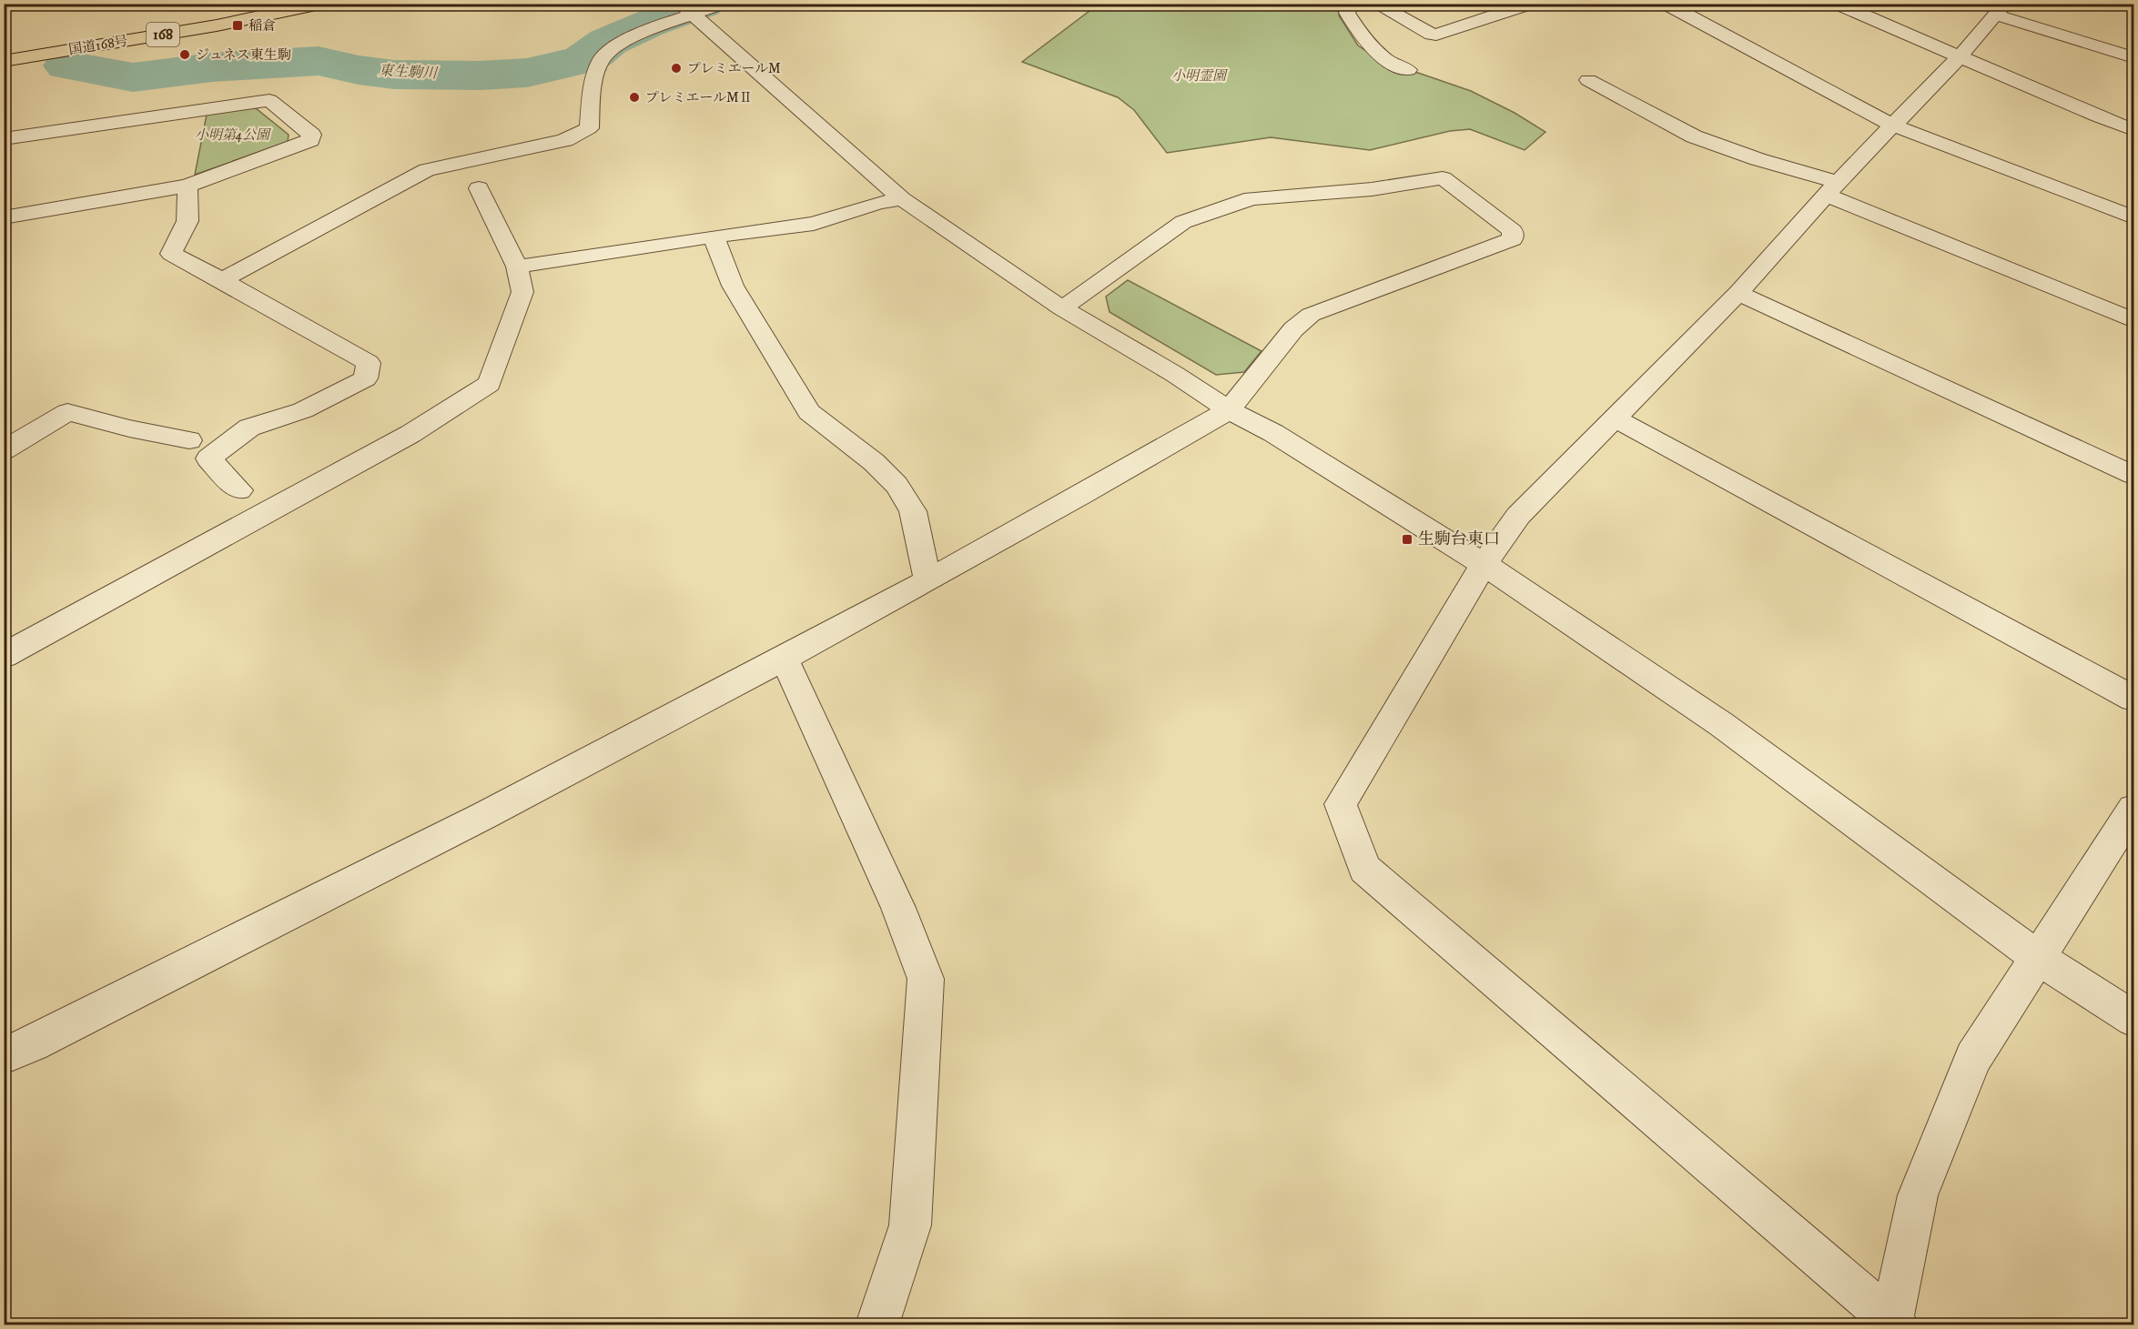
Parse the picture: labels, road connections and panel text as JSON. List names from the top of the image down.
{
  "streets": {
    "highway": ["168", "国道168号"]
  },
  "water": ["東生駒川"],
  "parks": ["小明霊園", "小明第4公園"],
  "places": {
    "transit": ["稲倉", "生駒台東口"],
    "other": ["ジュネス東生駒", "プレミエールM", "プレミエールMⅡ"]
  }
}
